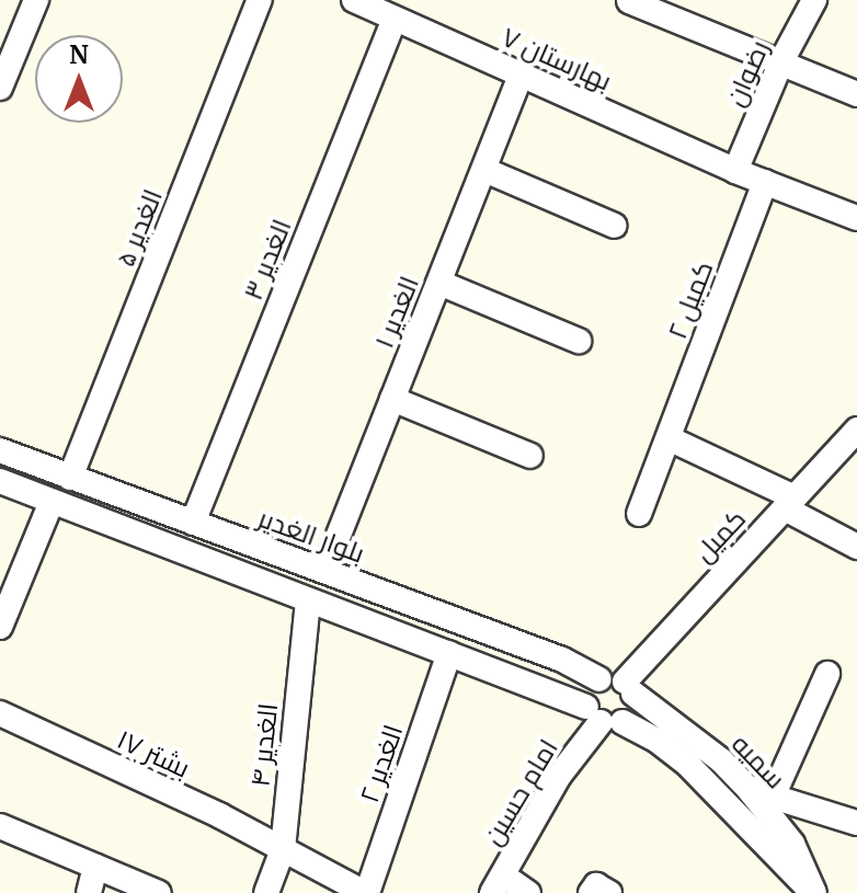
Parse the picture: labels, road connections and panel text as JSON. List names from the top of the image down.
{
  "streets": {
    "street": [
      "بهارستان ۷",
      "رضوان",
      "الغدیر ۵",
      "الغدیر ۳",
      "کمیل ۲",
      "الغدیر ۱",
      "بلوار الغدیر",
      "کمیل",
      "الغدیر ۴",
      "بشتر ۱۷",
      "سمیه",
      "الغدیر ۲",
      "امام حسین"
    ]
  },
  "crossings": [
    ["بهارستان ۷", "رضوان"],
    ["بهارستان ۷", "الغدیر ۳"],
    ["بهارستان ۷", "کمیل ۲"],
    ["بهارستان ۷", "الغدیر ۱"],
    ["الغدیر ۵", "بلوار الغدیر"],
    ["الغدیر ۳", "بلوار الغدیر"],
    ["الغدیر ۱", "بلوار الغدیر"],
    ["کمیل", "سمیه"],
    ["الغدیر ۴", "بشتر ۱۷"],
    ["بشتر ۱۷", "الغدیر ۲"],
    ["سمیه", "امام حسین"]
  ],
  "north": "top"
}
